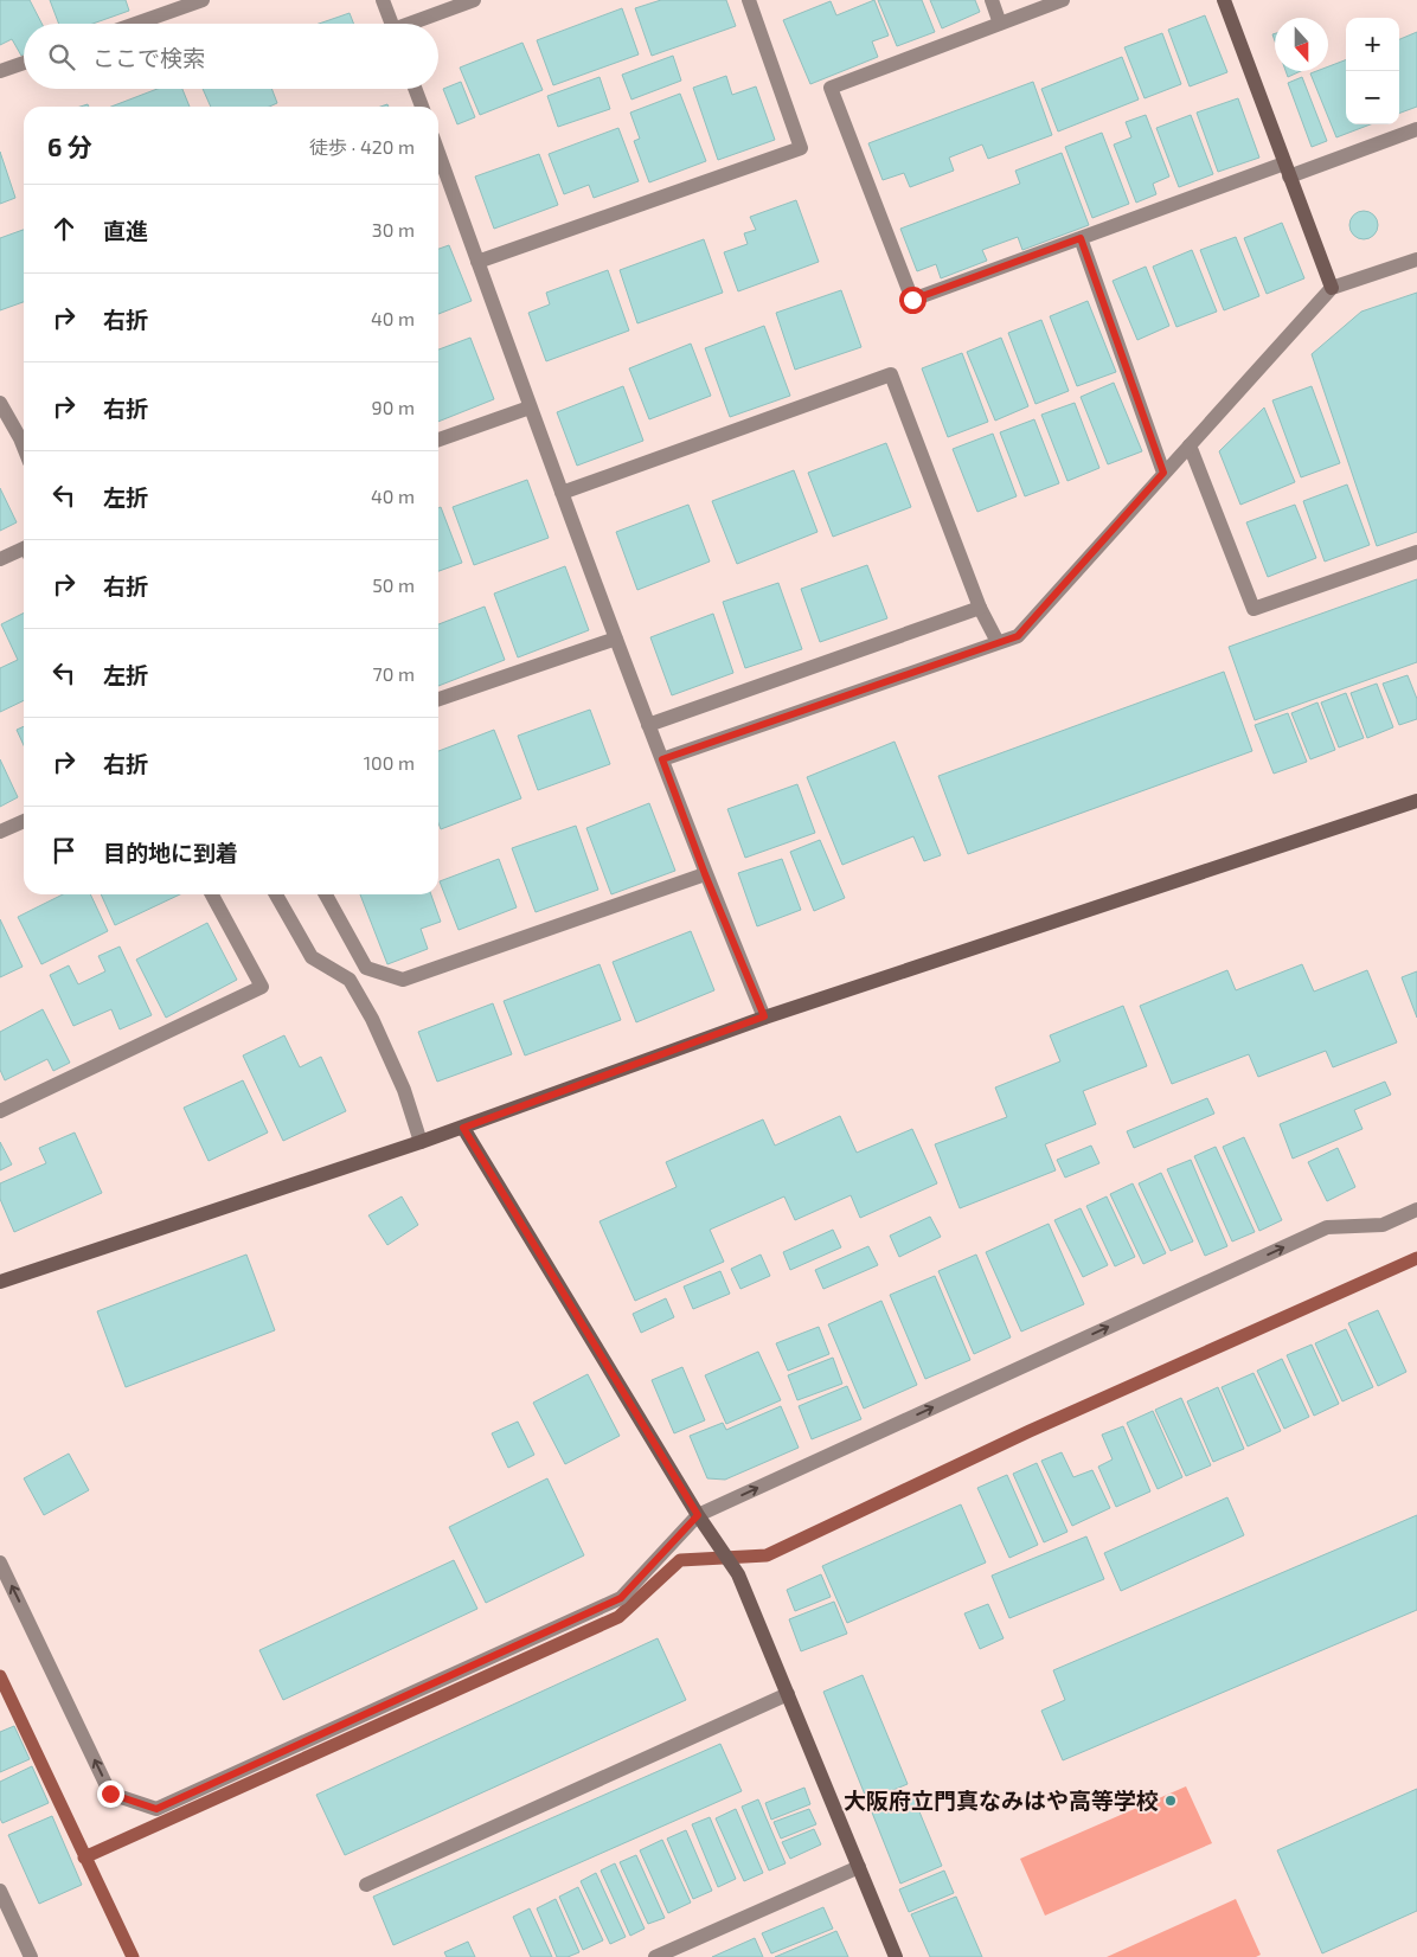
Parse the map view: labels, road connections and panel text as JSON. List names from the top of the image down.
{
  "places": ["大阪府立門真なみはや高等学校"],
  "north": "bottom",
  "page": {
    "map_buttons": ["+", "−"],
    "search": "ここで検索",
    "heading": ["6 分", "徒歩 · 420 m"],
    "list": [
      ["直進", "30 m"],
      ["右折", "40 m"],
      ["右折", "90 m"],
      ["左折", "40 m"],
      ["右折", "50 m"],
      ["左折", "70 m"],
      ["右折", "100 m"],
      "目的地に到着"
    ]
  }
}
